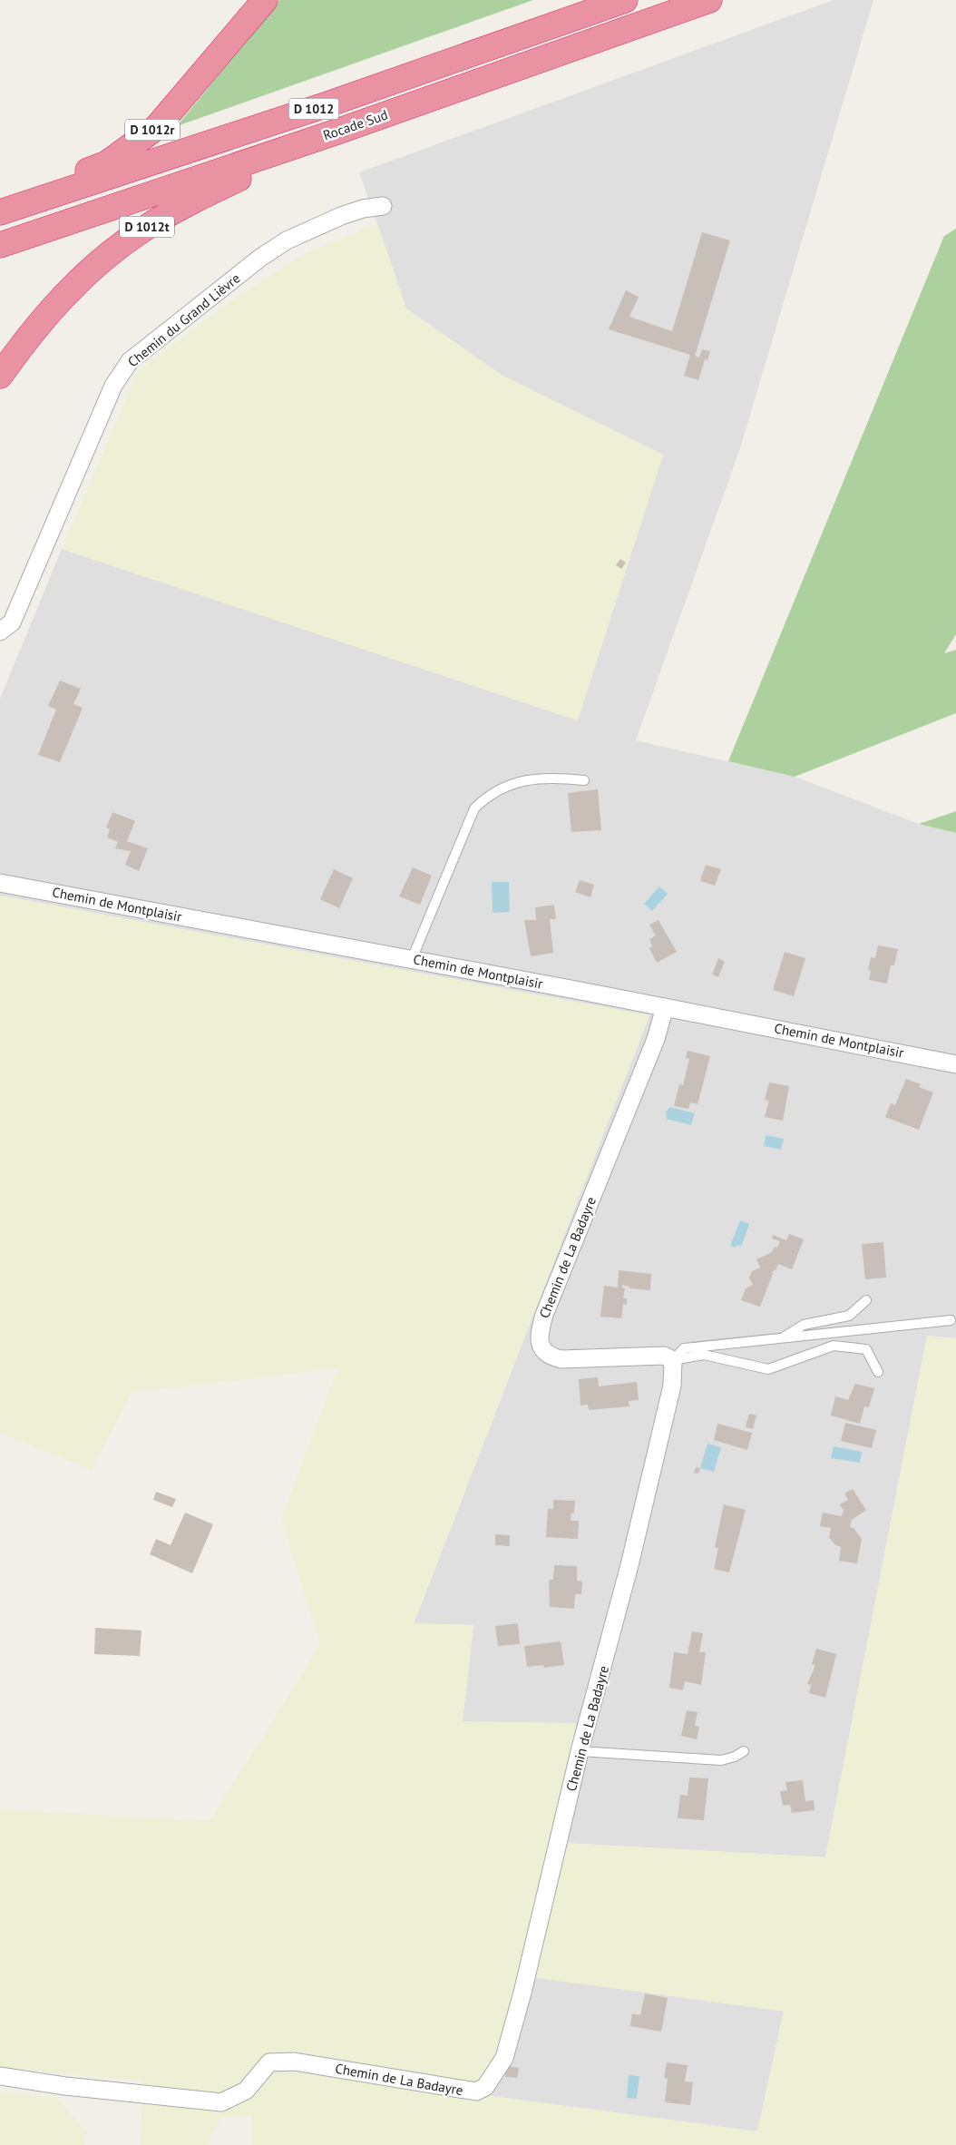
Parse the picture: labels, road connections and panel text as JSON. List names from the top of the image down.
{
  "streets": {
    "highway": [
      "D 1012",
      "Rocade Sud",
      "D 1012r",
      "D 1012t"
    ],
    "street": ["Chemin du Grand Lièvre", "Chemin de Montplaisir", "Chemin de La Badayre"]
  },
  "crossings": [
    ["D 1012", "D 1012r"],
    ["Rocade Sud", "D 1012t"],
    ["Chemin de Montplaisir", "Chemin de La Badayre"]
  ]
}
